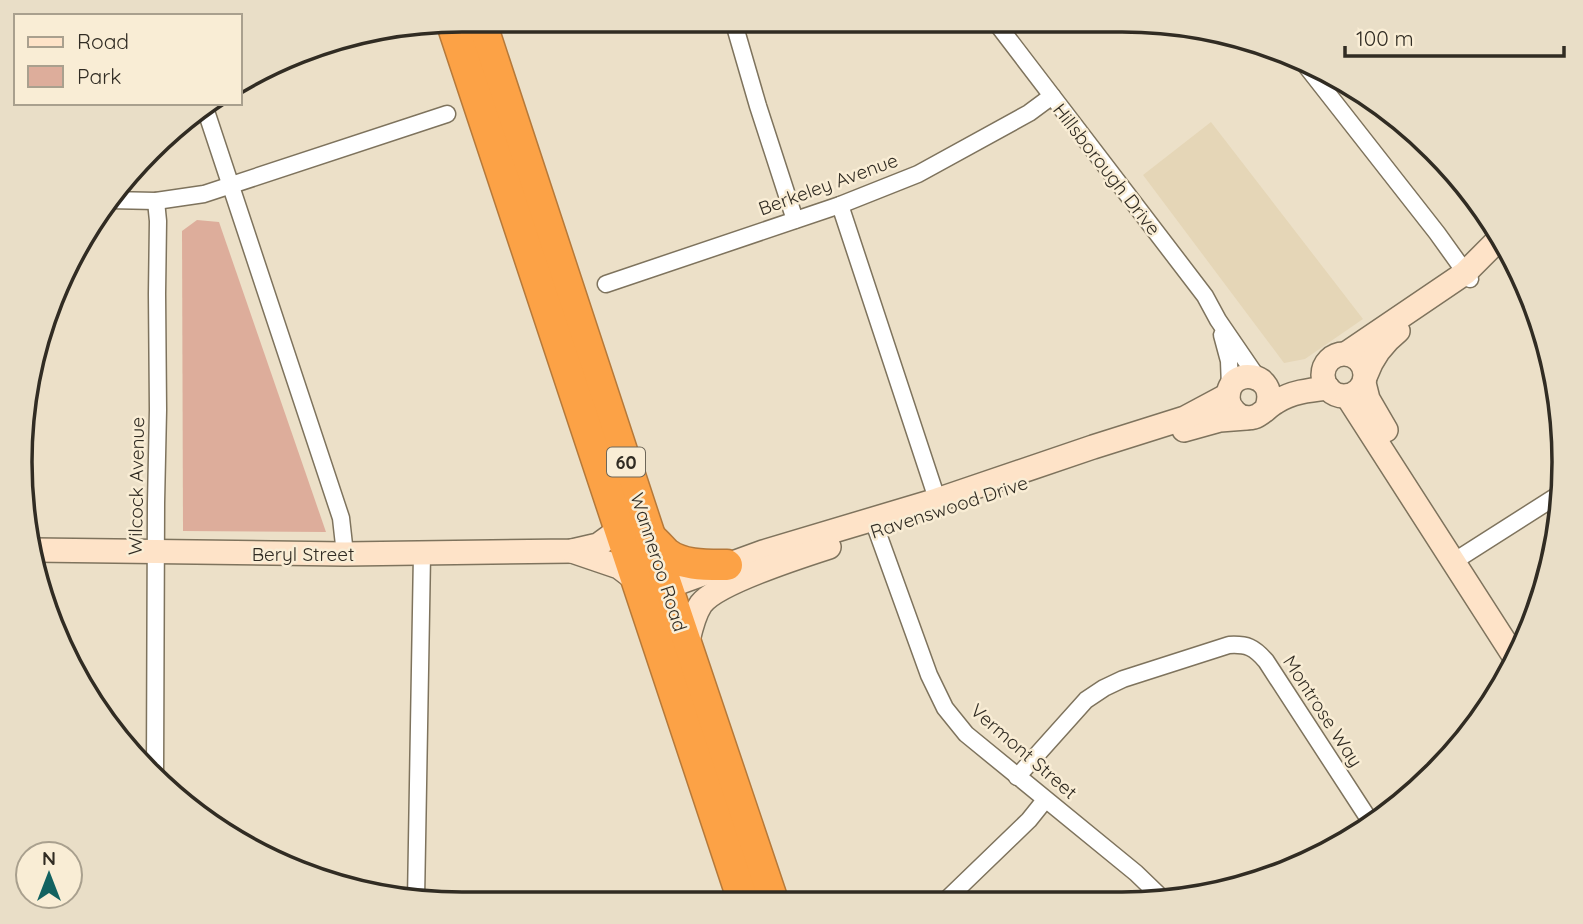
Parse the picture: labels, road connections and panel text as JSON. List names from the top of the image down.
{
  "streets": {
    "highway": ["60", "Wanneroo Road"],
    "street": [
      "Hillsborough Drive",
      "Berkeley Avenue",
      "Wilcock Avenue",
      "Ravenswood Drive",
      "Beryl Street",
      "Montrose Way",
      "Vermont Street"
    ]
  },
  "crossings": [
    ["Hillsborough Drive", "Berkeley Avenue"],
    ["Hillsborough Drive", "Ravenswood Drive"],
    ["Wilcock Avenue", "Beryl Street"],
    ["Ravenswood Drive", "Wanneroo Road"],
    ["Ravenswood Drive", "Vermont Street"],
    ["Beryl Street", "Wanneroo Road"],
    ["Montrose Way", "Vermont Street"]
  ],
  "legend": ["Road", "Park"],
  "scale_bar": "100 m",
  "north": "top"
}
